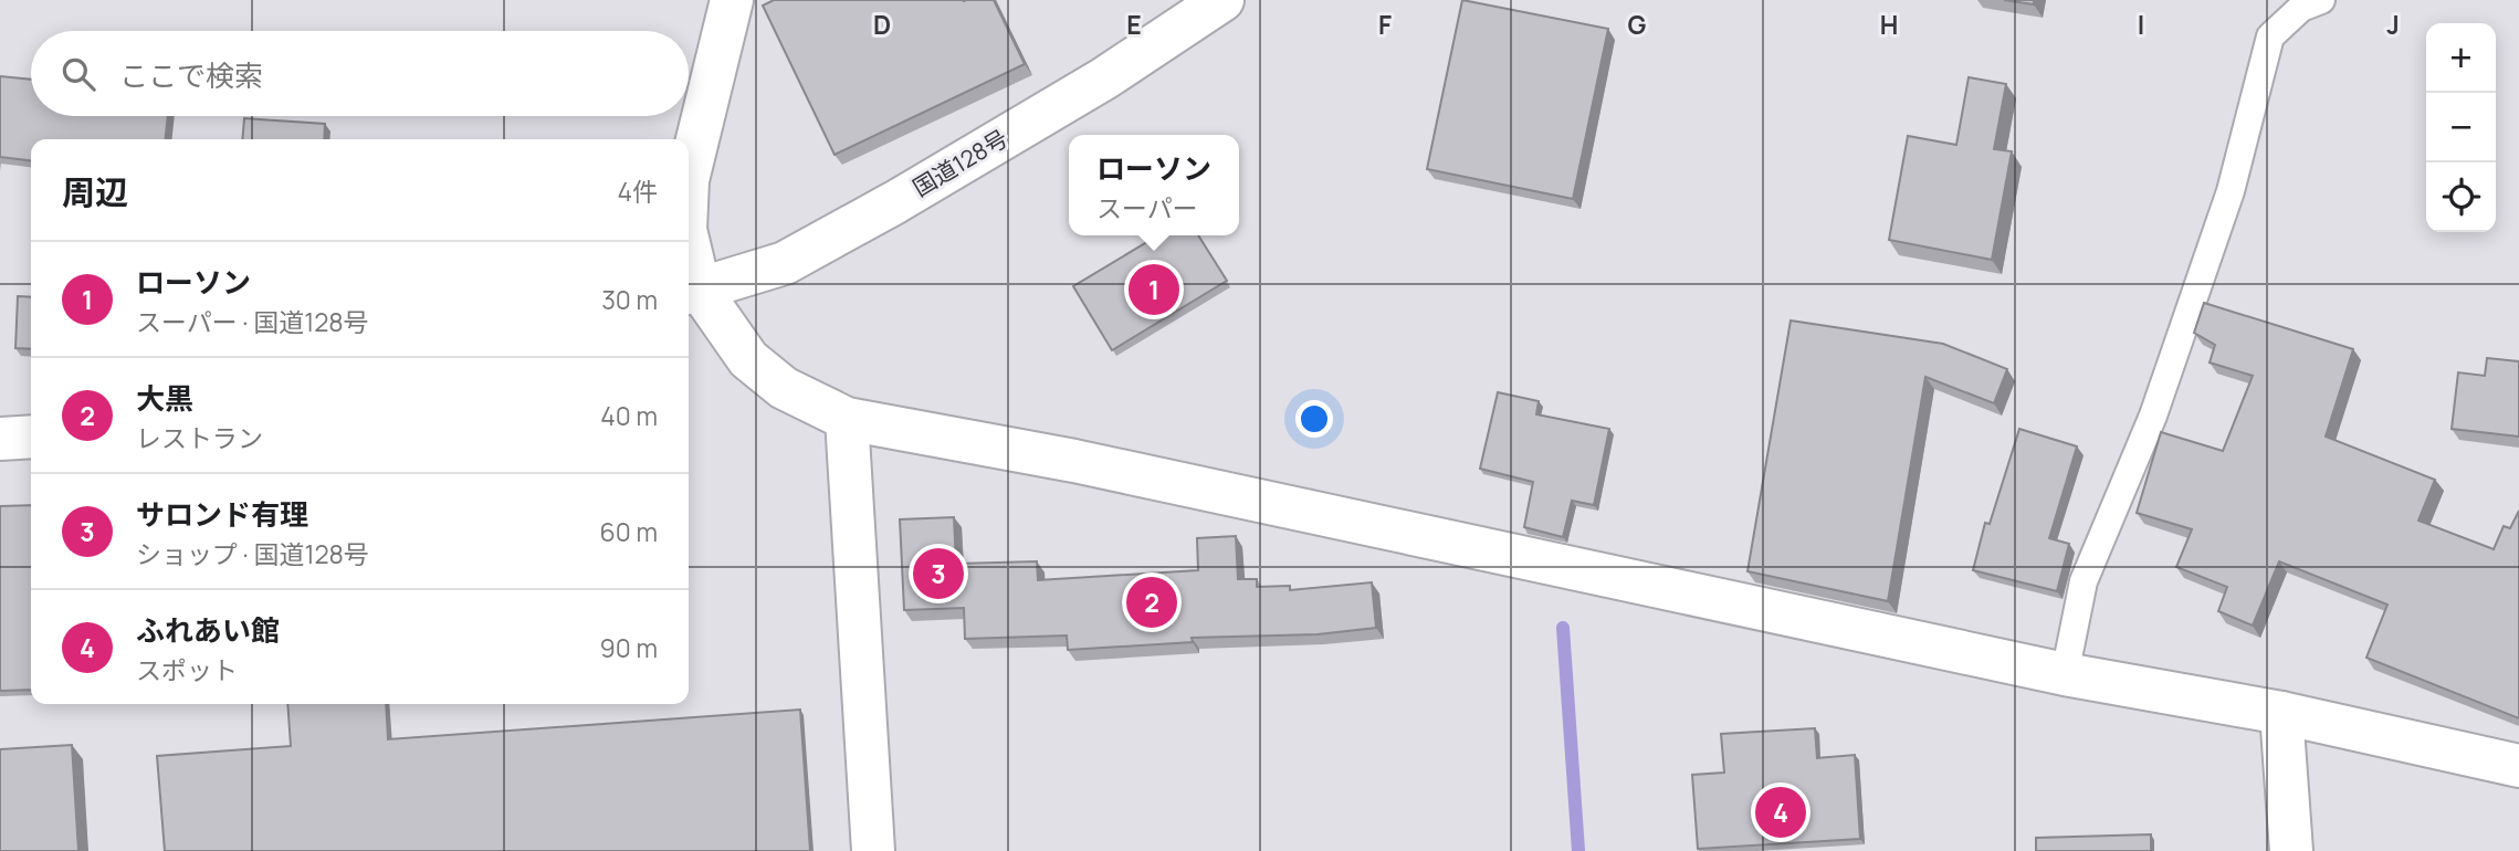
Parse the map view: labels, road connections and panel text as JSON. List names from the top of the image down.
{
  "streets": {
    "main road": ["国道128号"]
  },
  "page": {
    "map_buttons": ["+", "−"],
    "search": "ここで検索",
    "popup": ["ローソン", "スーパー"],
    "heading": ["周辺", "4件"],
    "list": [
      {
        "mark": "1",
        "name": "ローソン",
        "note": "スーパー · 国道128号",
        "value": "30 m"
      },
      {
        "mark": "2",
        "name": "大黒",
        "note": "レストラン",
        "value": "40 m"
      },
      {
        "mark": "3",
        "name": "サロンド有理",
        "note": "ショップ · 国道128号",
        "value": "60 m"
      },
      {
        "mark": "4",
        "name": "ふれあい館",
        "note": "スポット",
        "value": "90 m"
      }
    ],
    "pins": [
      "1",
      "3",
      "2",
      "4"
    ]
  },
  "grid": {
    "columns": [
      "D",
      "E",
      "F",
      "G",
      "H",
      "I",
      "J"
    ]
  }
}
